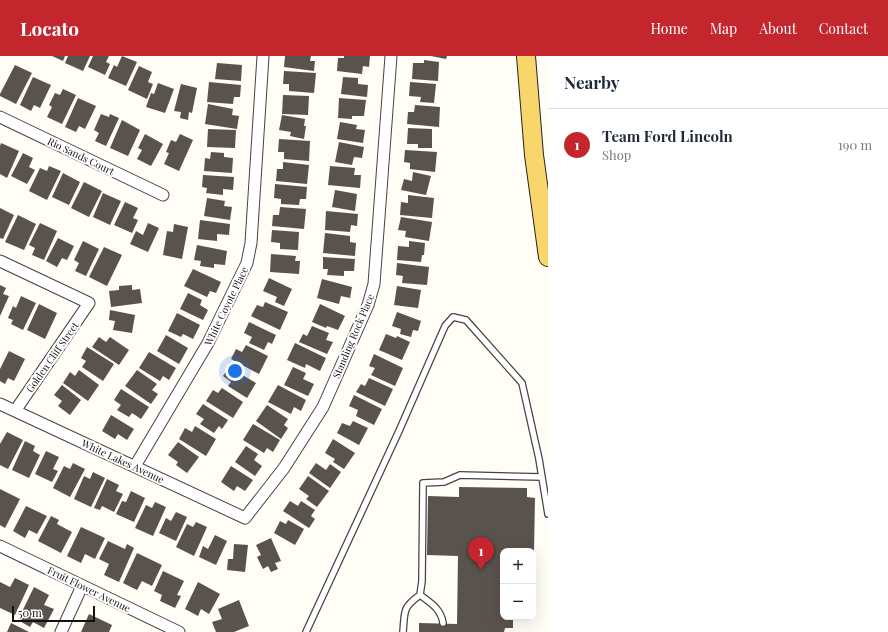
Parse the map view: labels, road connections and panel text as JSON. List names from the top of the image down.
{
  "streets": {
    "street": [
      "Rio Sands Court",
      "White Coyote Place",
      "Standing Rock Place",
      "Golden Cliff Street",
      "White Lakes Avenue",
      "Fruit Flower Avenue"
    ]
  },
  "crossings": [
    ["White Coyote Place", "White Lakes Avenue"],
    ["Standing Rock Place", "White Lakes Avenue"],
    ["Golden Cliff Street", "White Lakes Avenue"]
  ],
  "scale_bar": "50 m",
  "page": {
    "header": "Locato",
    "nav": [
      "Home",
      "Map",
      "About",
      "Contact"
    ],
    "heading": "Nearby",
    "list": [
      {
        "mark": "1",
        "name": "Team Ford Lincoln",
        "note": "Shop",
        "value": "190 m"
      }
    ],
    "pins": "1",
    "map_buttons": ["+", "−"],
    "scale": "50 m"
  }
}
